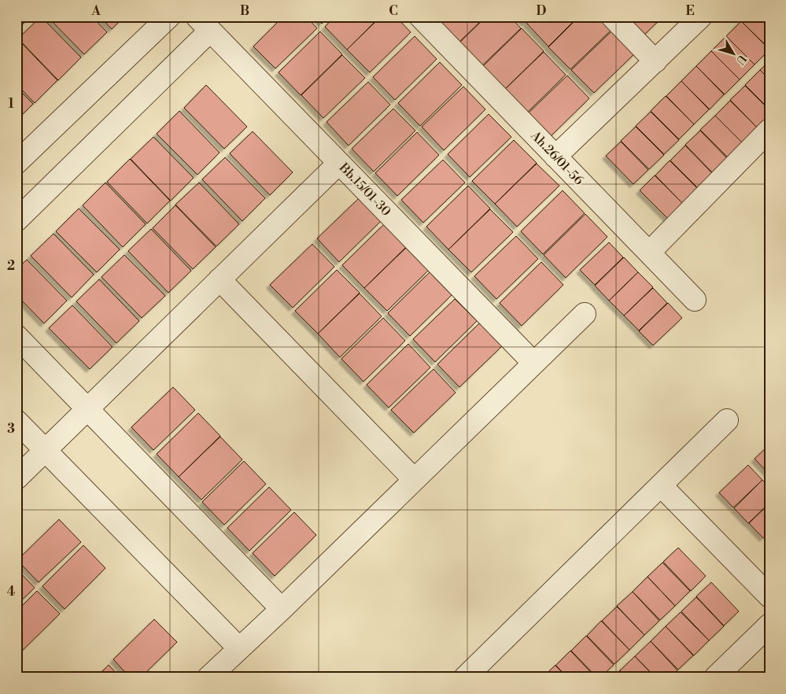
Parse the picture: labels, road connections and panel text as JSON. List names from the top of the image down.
{
  "streets": {
    "street": ["Ah.26/01-56", "Bb.15/01-30"]
  },
  "north": "bottom right",
  "grid": {
    "columns": [
      "A",
      "B",
      "C",
      "D",
      "E"
    ],
    "rows": [
      "1",
      "2",
      "3",
      "4"
    ]
  }
}
